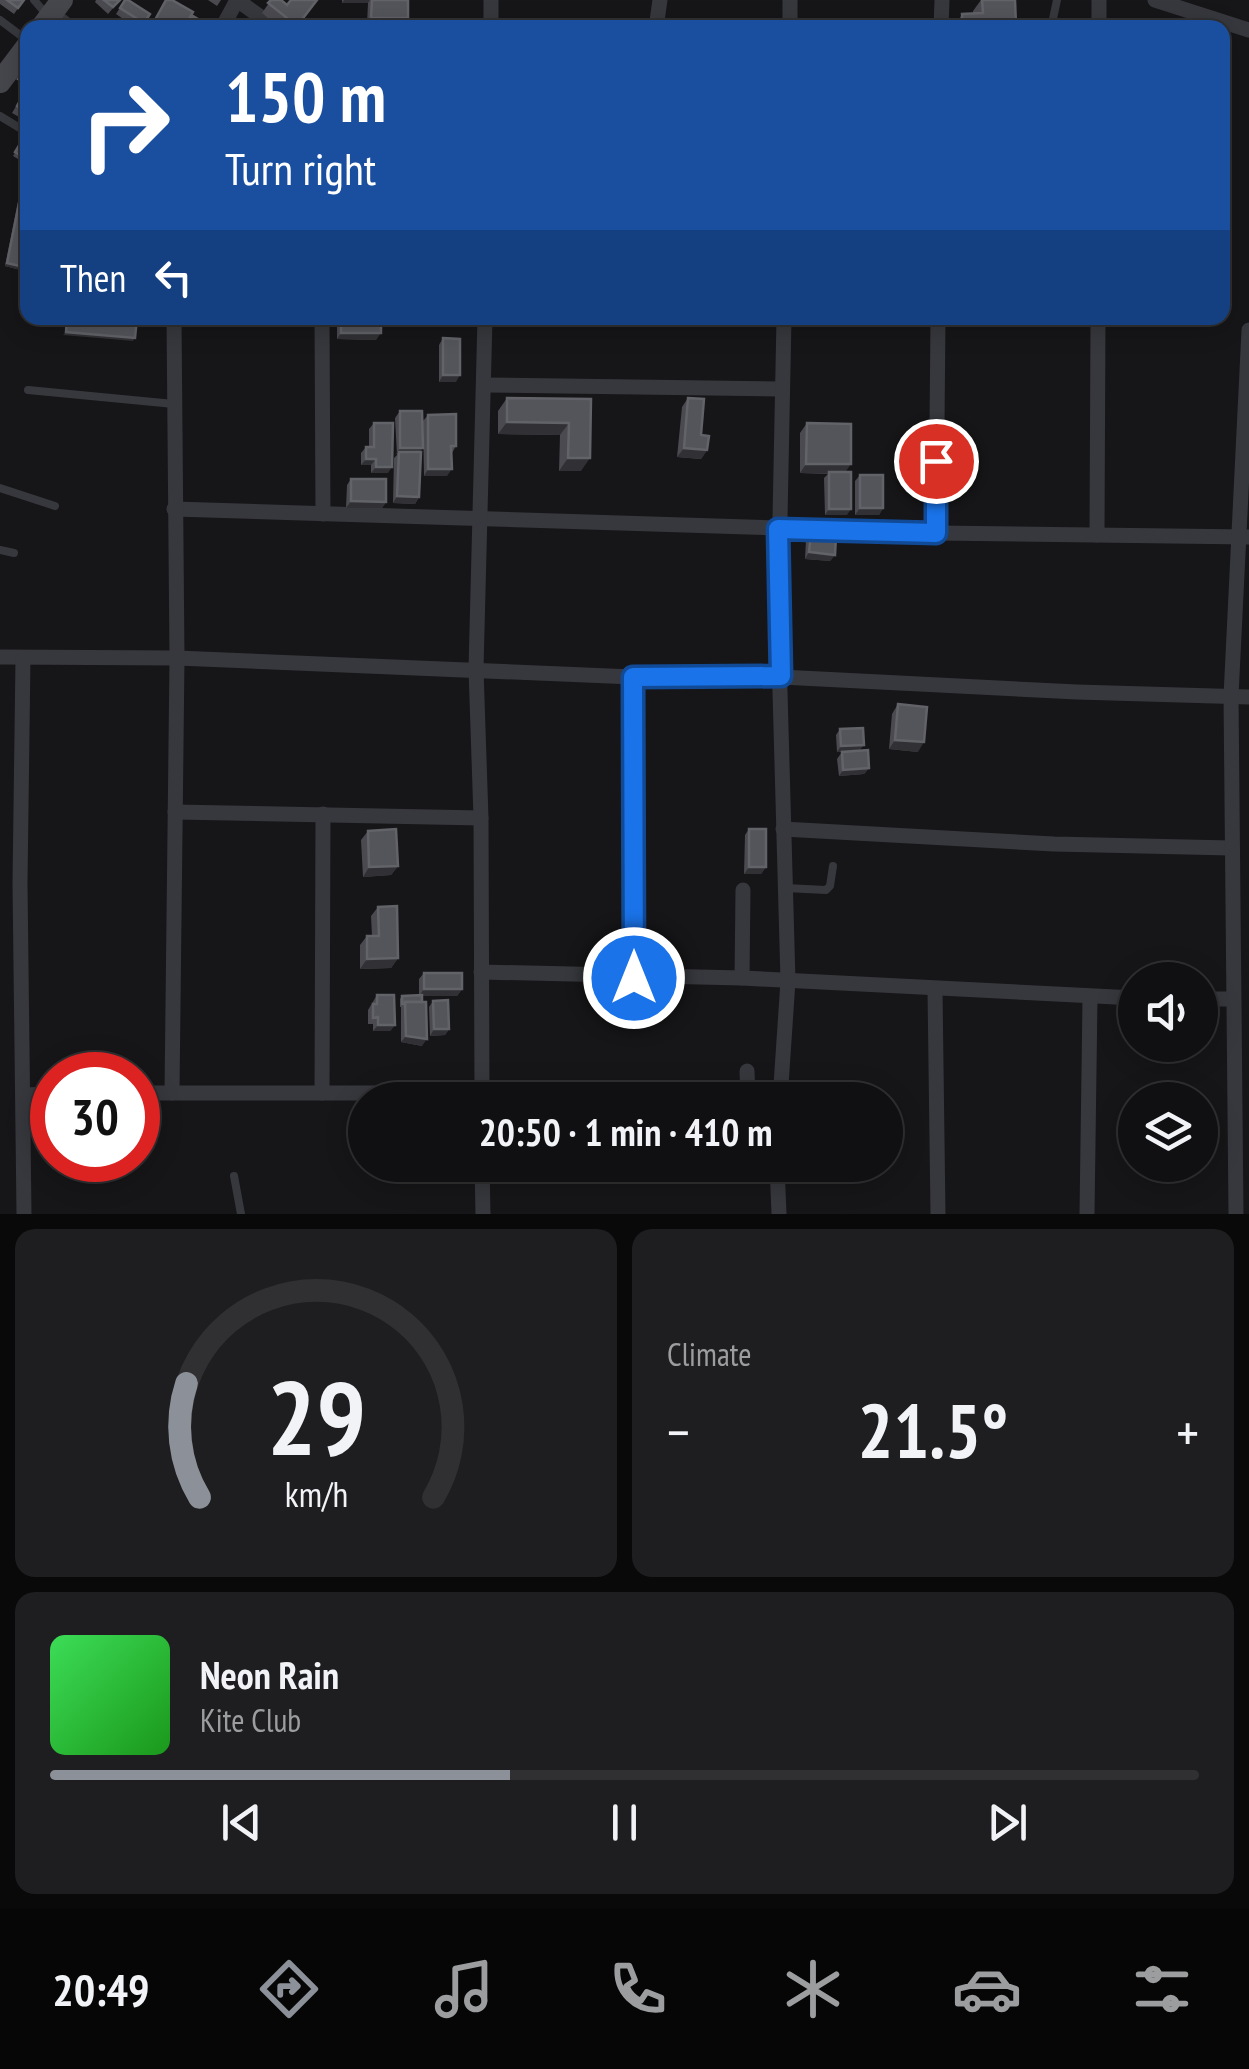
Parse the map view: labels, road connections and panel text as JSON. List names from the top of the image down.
{
  "page": {
    "turn": ["150 m", "Turn right"],
    "then": "Then",
    "limit": "30",
    "trip": "20:50 · 1 min · 410 m",
    "tile": "Climate",
    "heat": ["−", "21.5°", "+"],
    "song": ["Neon Rain", "Kite Club"],
    "tabs": "20:49",
    "gauge": ["29", "km/h"]
  }
}
